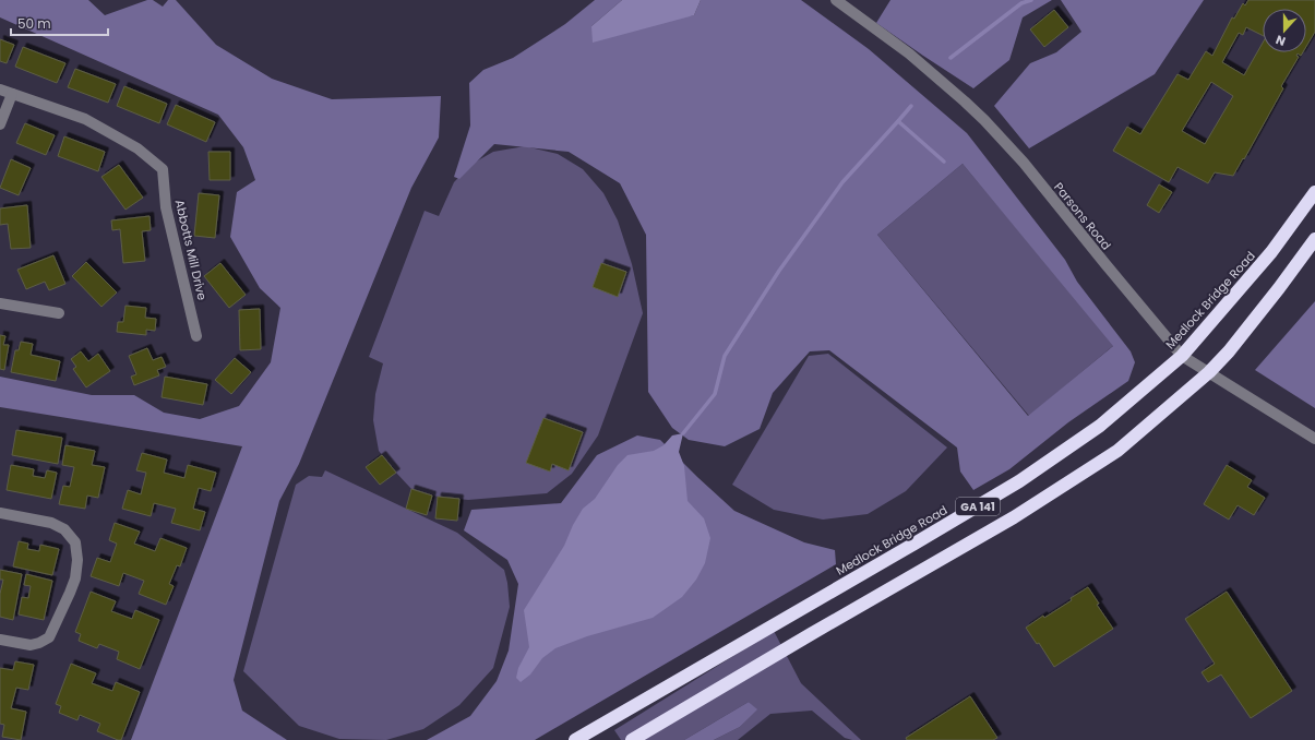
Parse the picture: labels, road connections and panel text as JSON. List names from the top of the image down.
{
  "streets": {
    "highway": ["Medlock Bridge Road", "GA 141"],
    "street": ["Parsons Road", "Abbotts Mill Drive"]
  },
  "crossings": [
    ["Parsons Road", "Medlock Bridge Road"],
    ["Parsons Road", "GA 141"]
  ],
  "scale_bar": "50 m",
  "north": "bottom"
}
